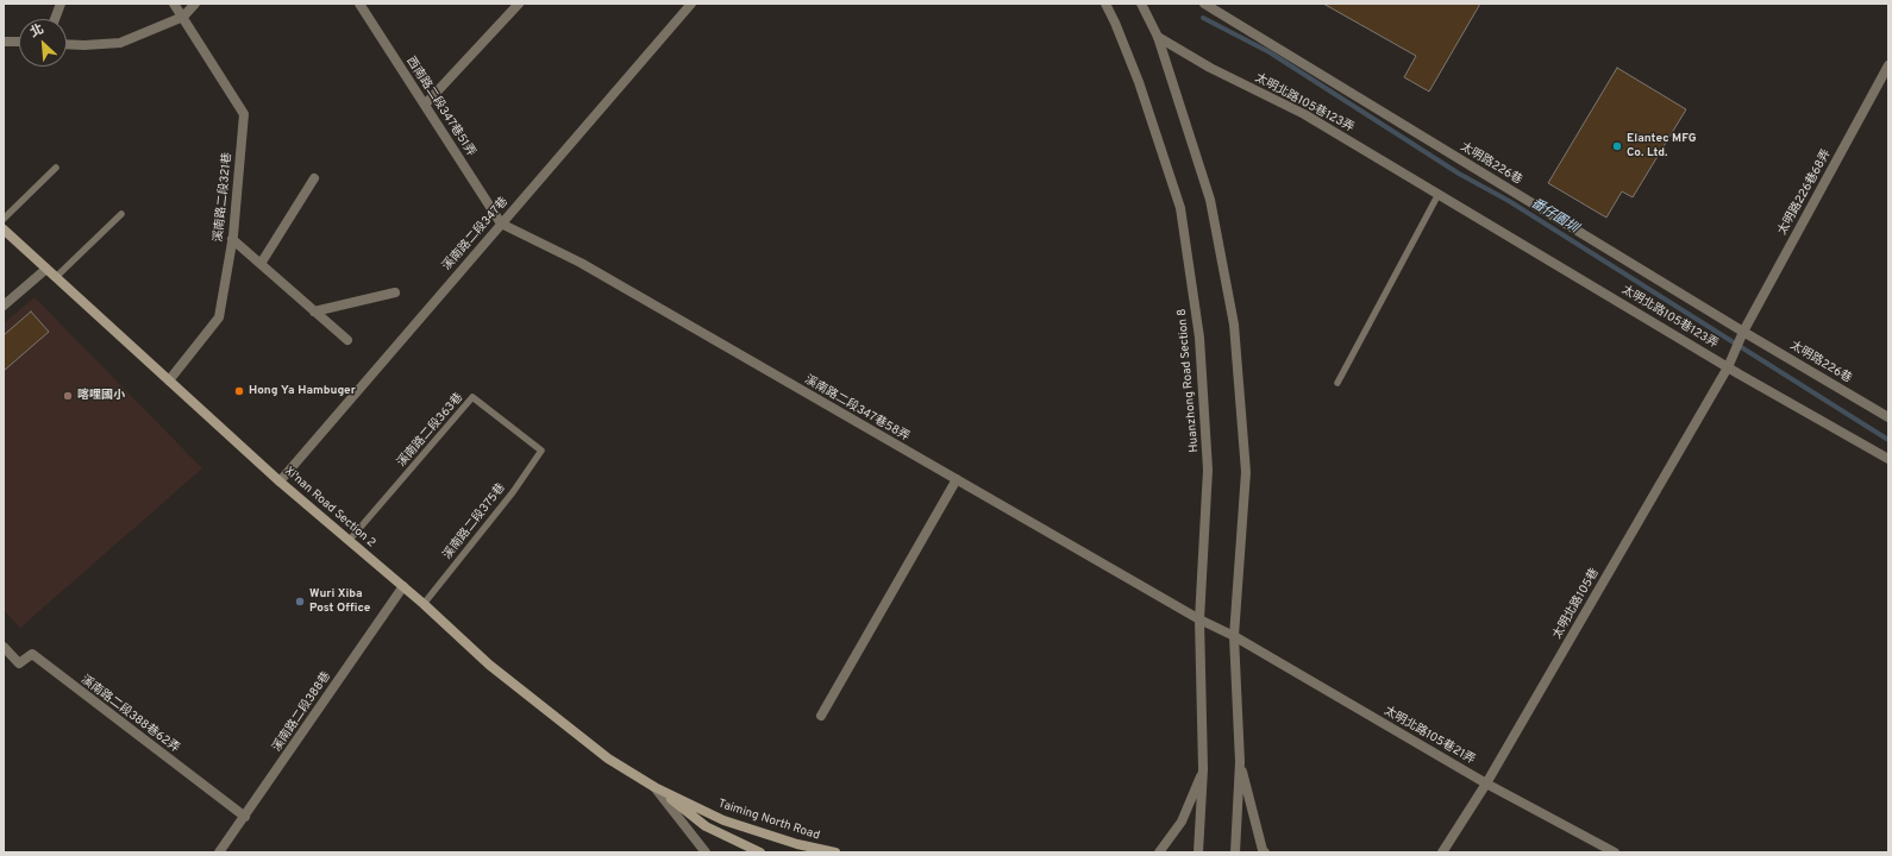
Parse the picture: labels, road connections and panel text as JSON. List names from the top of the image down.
{
  "streets": {
    "main road": ["Xi'nan Road Section 2", "Taiming North Road"],
    "street": [
      "太明北路105巷123弄",
      "西南路二段347巷51弄",
      "太明路226巷",
      "太明路226巷68弄",
      "溪南路二段321巷",
      "溪南路二段347巷",
      "Huanzhong Road Section 8",
      "溪南路二段347巷58弄",
      "太明北路105巷",
      "溪南路二段388巷",
      "溪南路二段388巷62弄",
      "太明北路105巷21弄"
    ],
    "lane": ["溪南路二段363巷", "溪南路二段375巷"]
  },
  "crossings": [
    ["太明北路105巷123弄", "太明路226巷68弄"],
    ["太明北路105巷123弄", "太明北路105巷"],
    ["西南路二段347巷51弄", "溪南路二段347巷"],
    ["西南路二段347巷51弄", "溪南路二段347巷58弄"],
    ["太明路226巷", "太明路226巷68弄"],
    ["太明路226巷68弄", "太明北路105巷"],
    ["溪南路二段321巷", "Xi'nan Road Section 2"],
    ["溪南路二段347巷", "溪南路二段347巷58弄"],
    ["溪南路二段347巷", "Xi'nan Road Section 2"],
    ["Huanzhong Road Section 8", "溪南路二段347巷58弄"],
    ["Huanzhong Road Section 8", "太明北路105巷21弄"],
    ["溪南路二段347巷58弄", "太明北路105巷21弄"],
    ["溪南路二段363巷", "Xi'nan Road Section 2"],
    ["溪南路二段363巷", "溪南路二段375巷"],
    ["Xi'nan Road Section 2", "溪南路二段375巷"],
    ["Xi'nan Road Section 2", "溪南路二段388巷"],
    ["Xi'nan Road Section 2", "Taiming North Road"],
    ["太明北路105巷", "太明北路105巷21弄"],
    ["溪南路二段388巷", "溪南路二段388巷62弄"]
  ],
  "water": ["番仔園圳"],
  "places": [
    "Elantec MFG Co. Ltd.",
    "Hong Ya Hambuger",
    "喀哩國小",
    "Wuri Xiba Post Office"
  ],
  "north": "top left"
}
